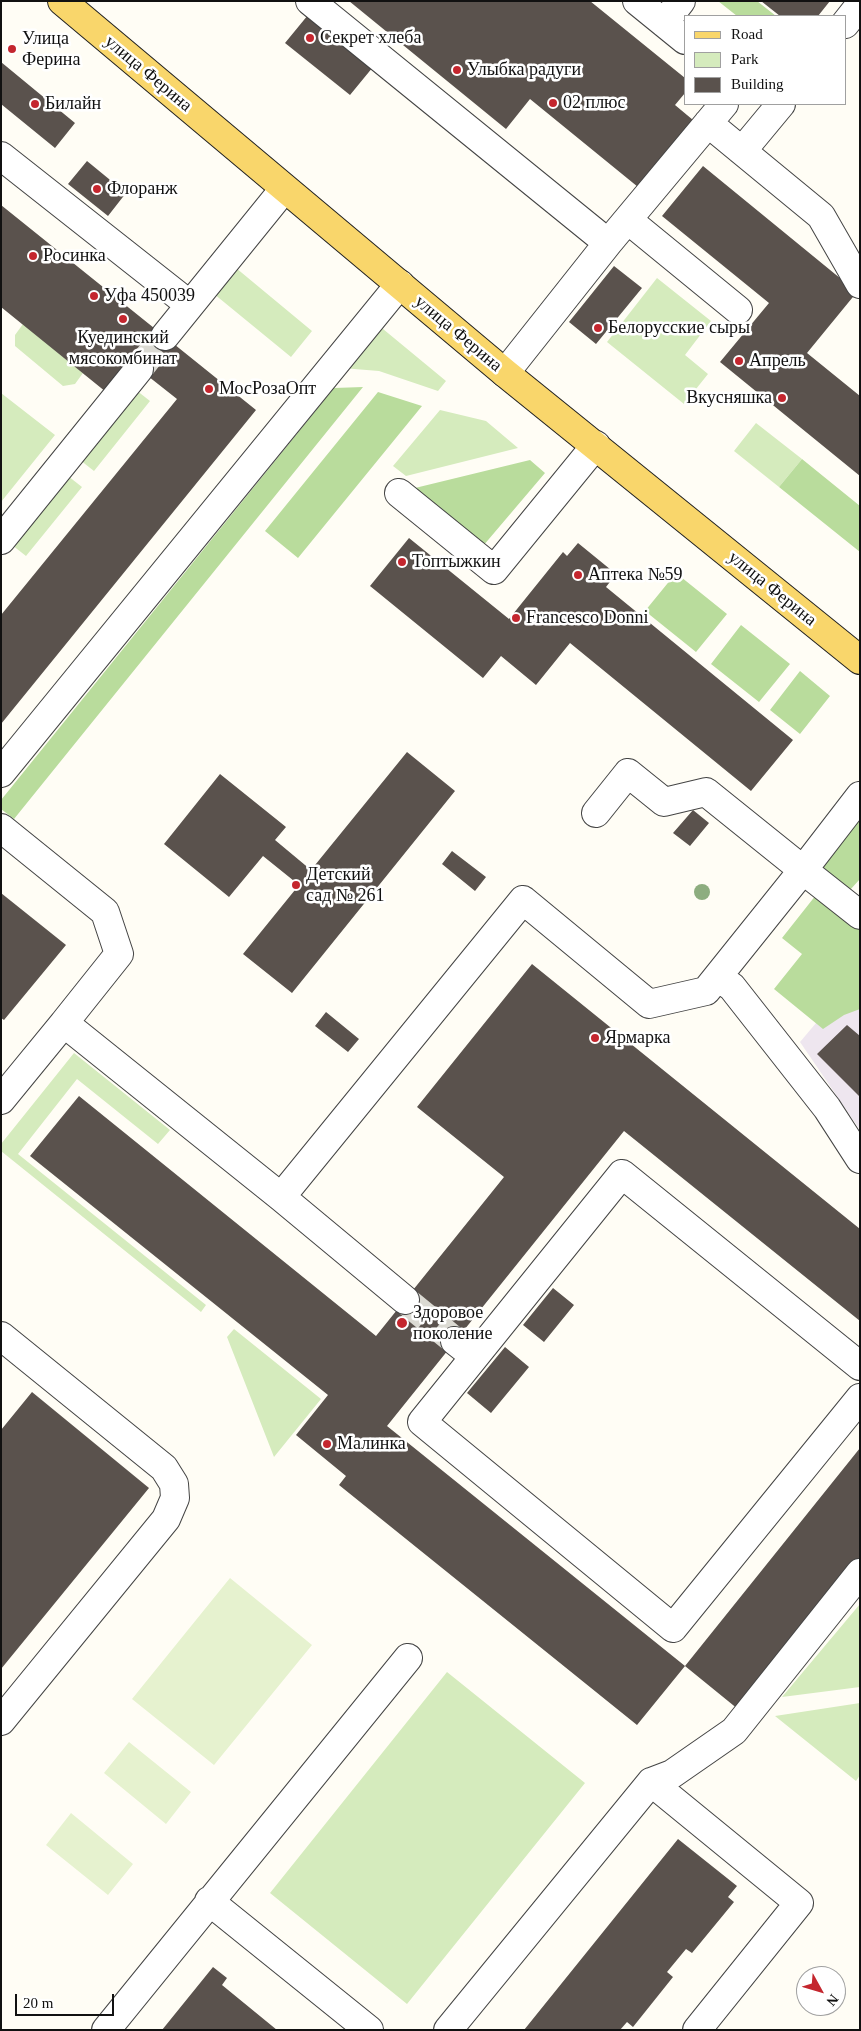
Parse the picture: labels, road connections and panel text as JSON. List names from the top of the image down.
{
  "streets": {
    "main road": ["улица Ферина"]
  },
  "places": [
    "Секрет хлеба",
    "Улица Ферина",
    "Улыбка радуги",
    "02 плюс",
    "Билайн",
    "Флоранж",
    "Росинка",
    "Уфа 450039",
    "Куединский мясокомбинат",
    "Белорусские сыры",
    "Апрель",
    "МосРозаОпт",
    "Вкусняшка",
    "Топтыжкин",
    "Аптека №59",
    "Francesco Donni",
    "Детский сад № 261",
    "Ярмарка",
    "Здоровое поколение",
    "Малинка"
  ],
  "legend": ["Road", "Park", "Building"],
  "scale_bar": "20 m",
  "north": "bottom right"
}
